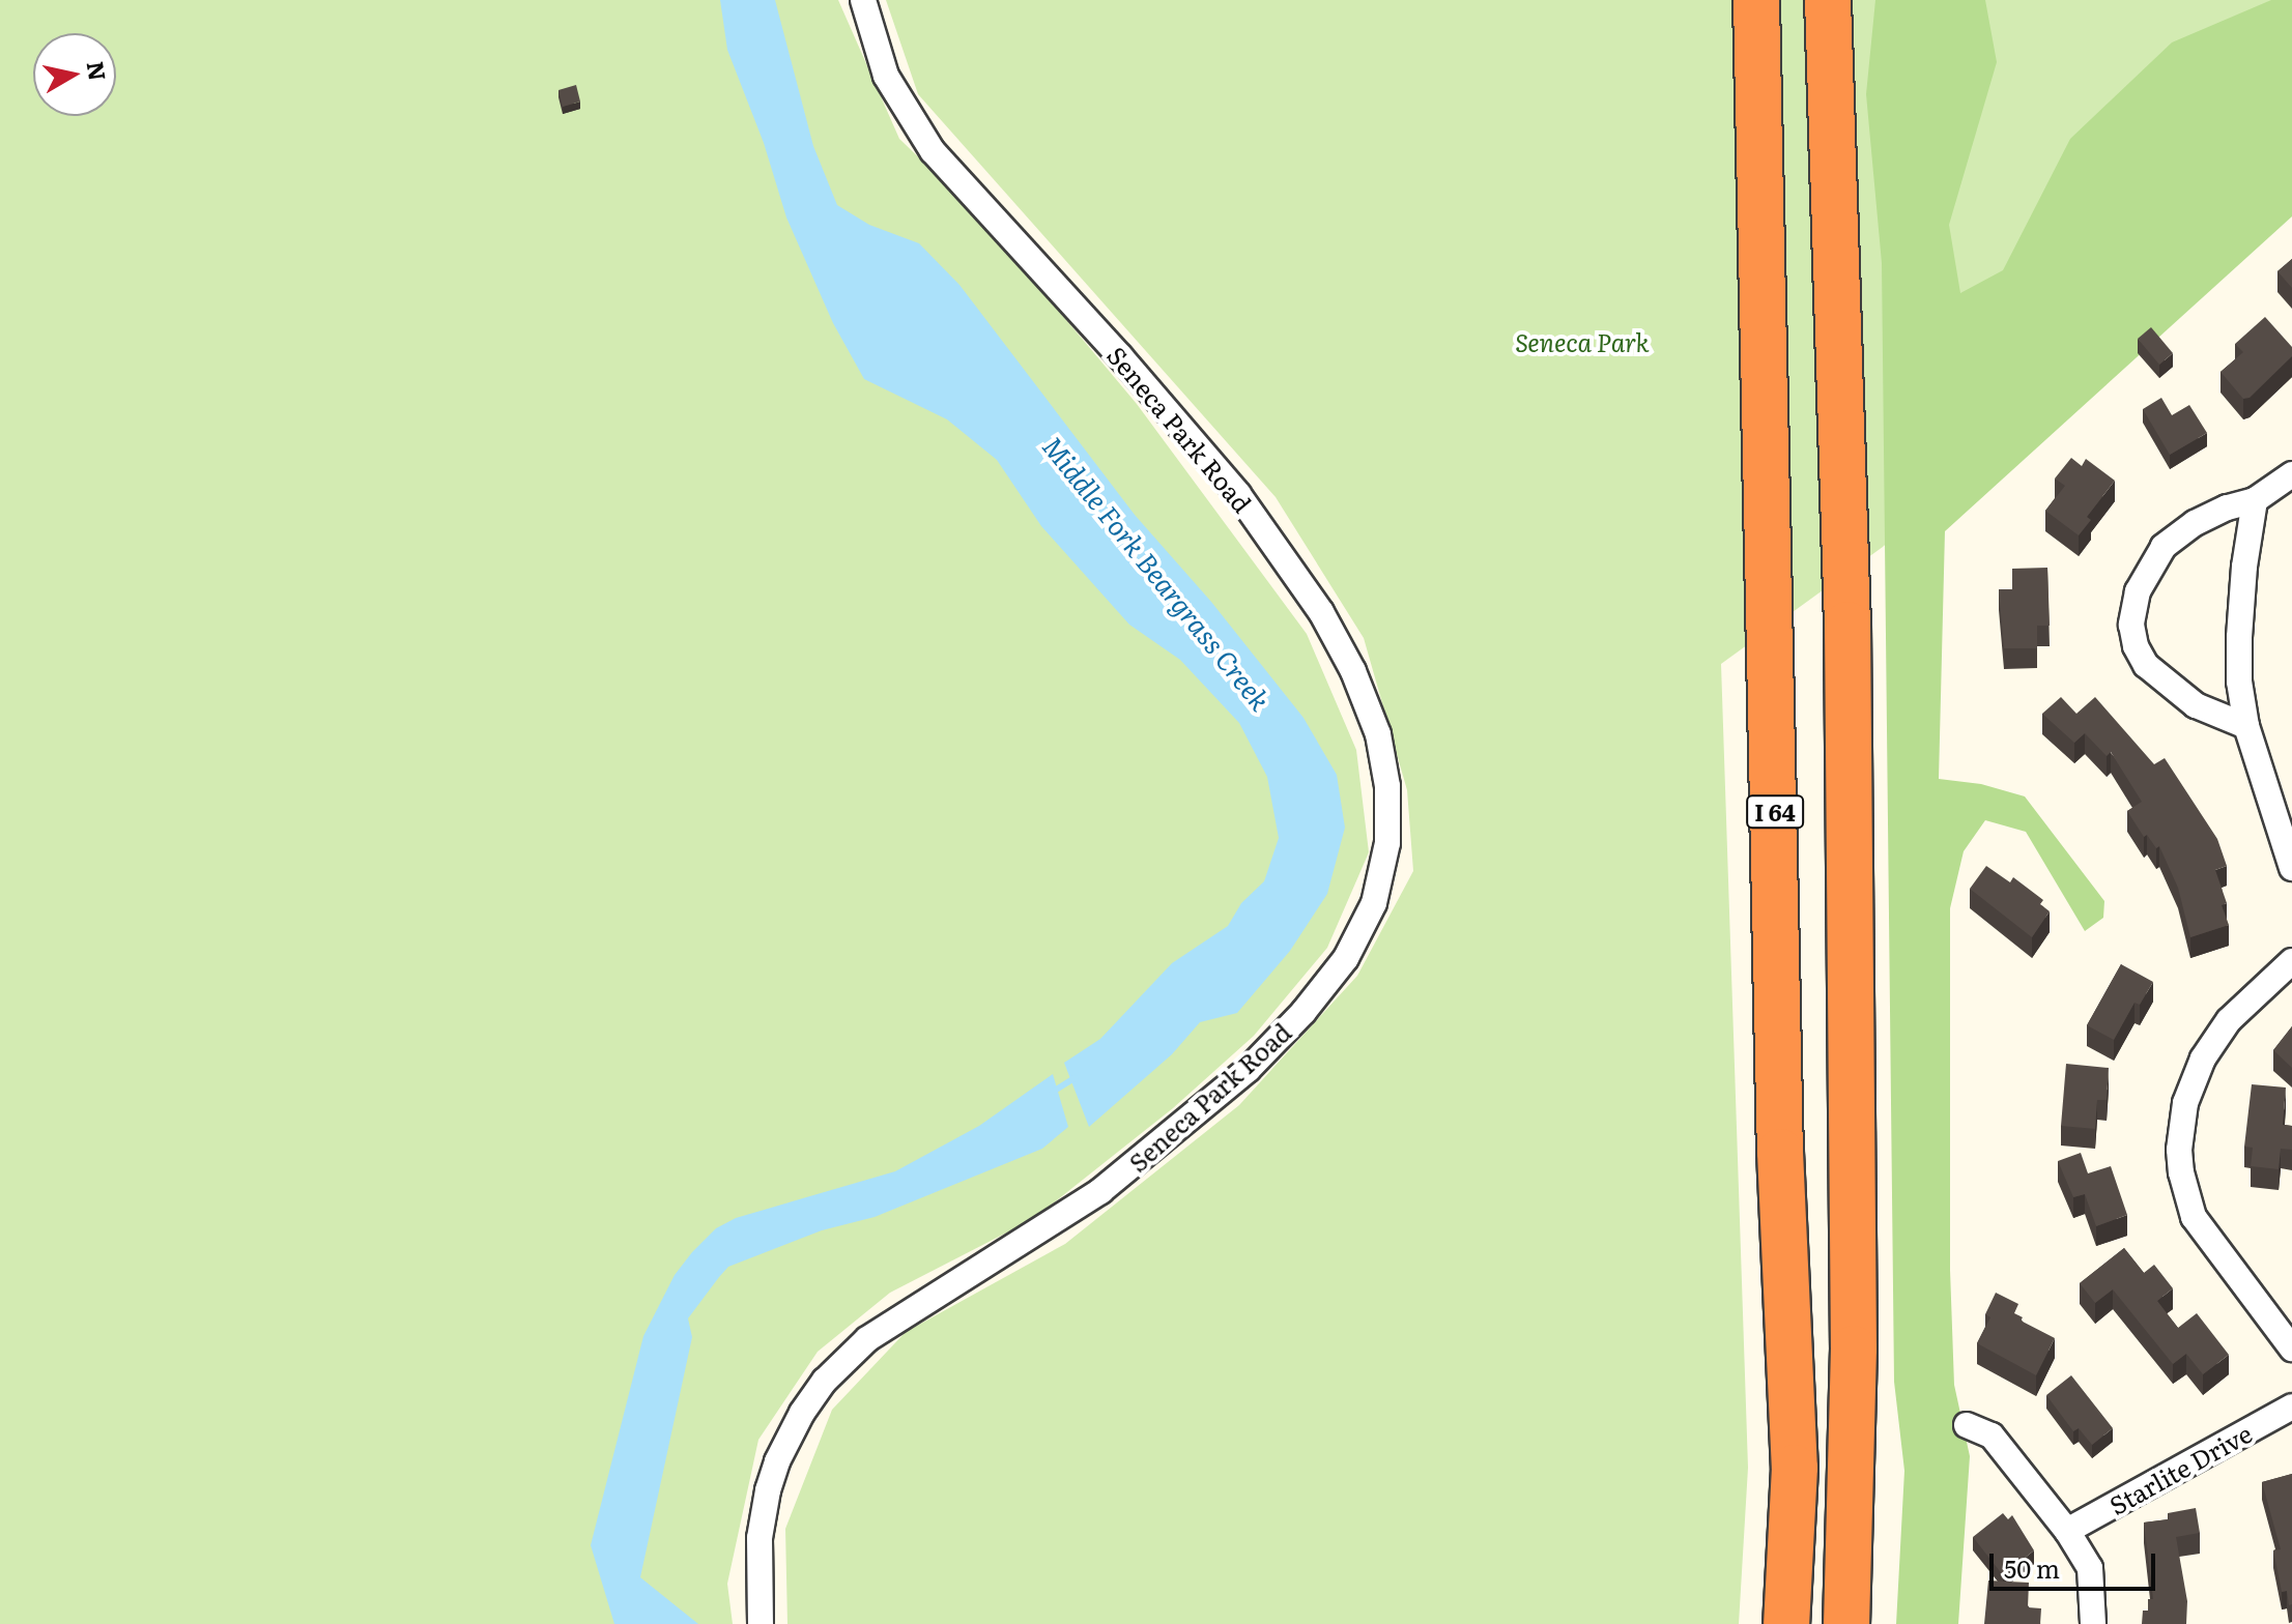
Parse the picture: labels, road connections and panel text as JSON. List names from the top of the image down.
{
  "streets": {
    "highway": ["I 64"],
    "street": ["Seneca Park Road", "Starlite Drive"]
  },
  "water": ["Middle Fork Beargrass Creek"],
  "parks": ["Seneca Park"],
  "scale_bar": "50 m",
  "north": "right"
}
